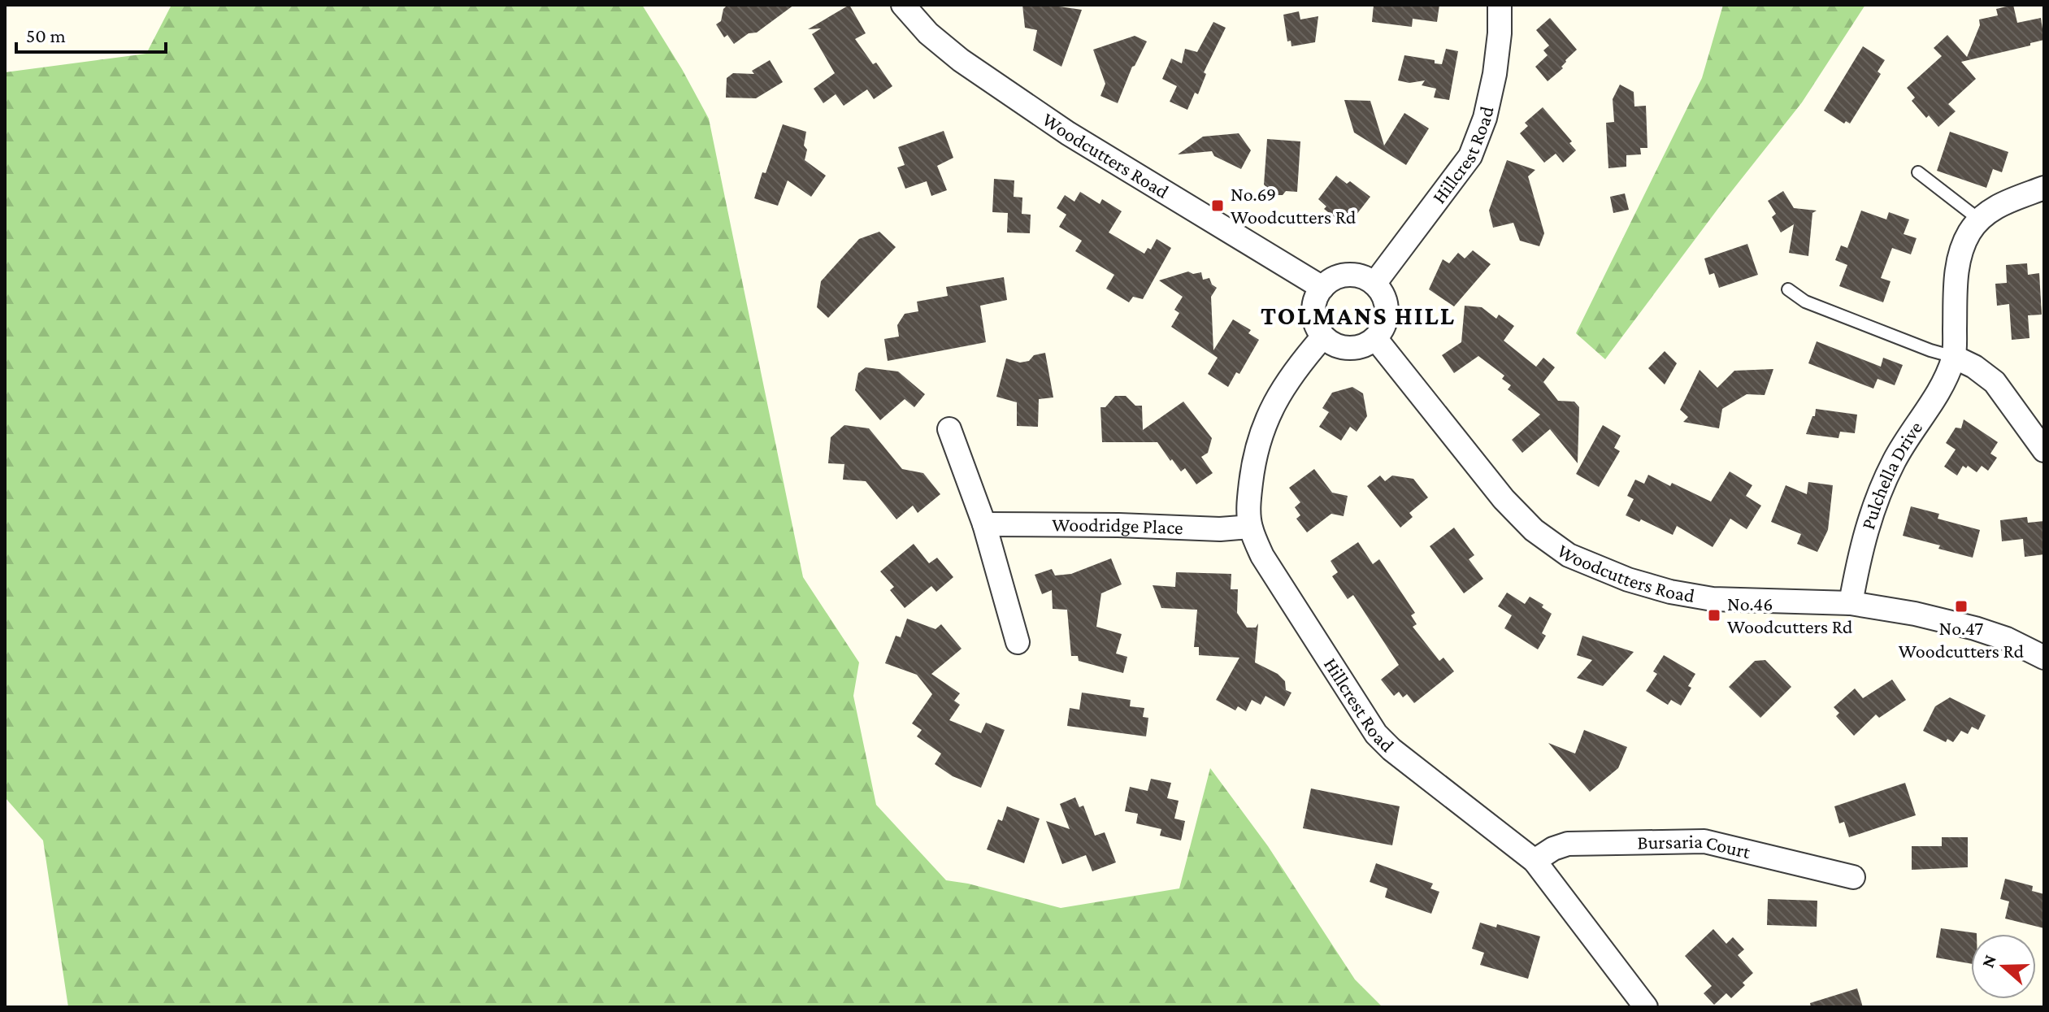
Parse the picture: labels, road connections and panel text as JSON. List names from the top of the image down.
{
  "streets": {
    "street": [
      "Hillcrest Road",
      "Woodcutters Road",
      "Pulchella Drive",
      "Woodridge Place",
      "Bursaria Court"
    ]
  },
  "crossings": [
    ["Hillcrest Road", "Woodcutters Road"],
    ["Hillcrest Road", "Woodridge Place"],
    ["Hillcrest Road", "Bursaria Court"],
    ["Woodcutters Road", "Pulchella Drive"]
  ],
  "districts": ["TOLMANS HILL"],
  "places": {
    "transit": ["No.69 Woodcutters Rd", "No.47 Woodcutters Rd", "No.46 Woodcutters Rd"]
  },
  "scale_bar": "50 m",
  "north": "left"
}
